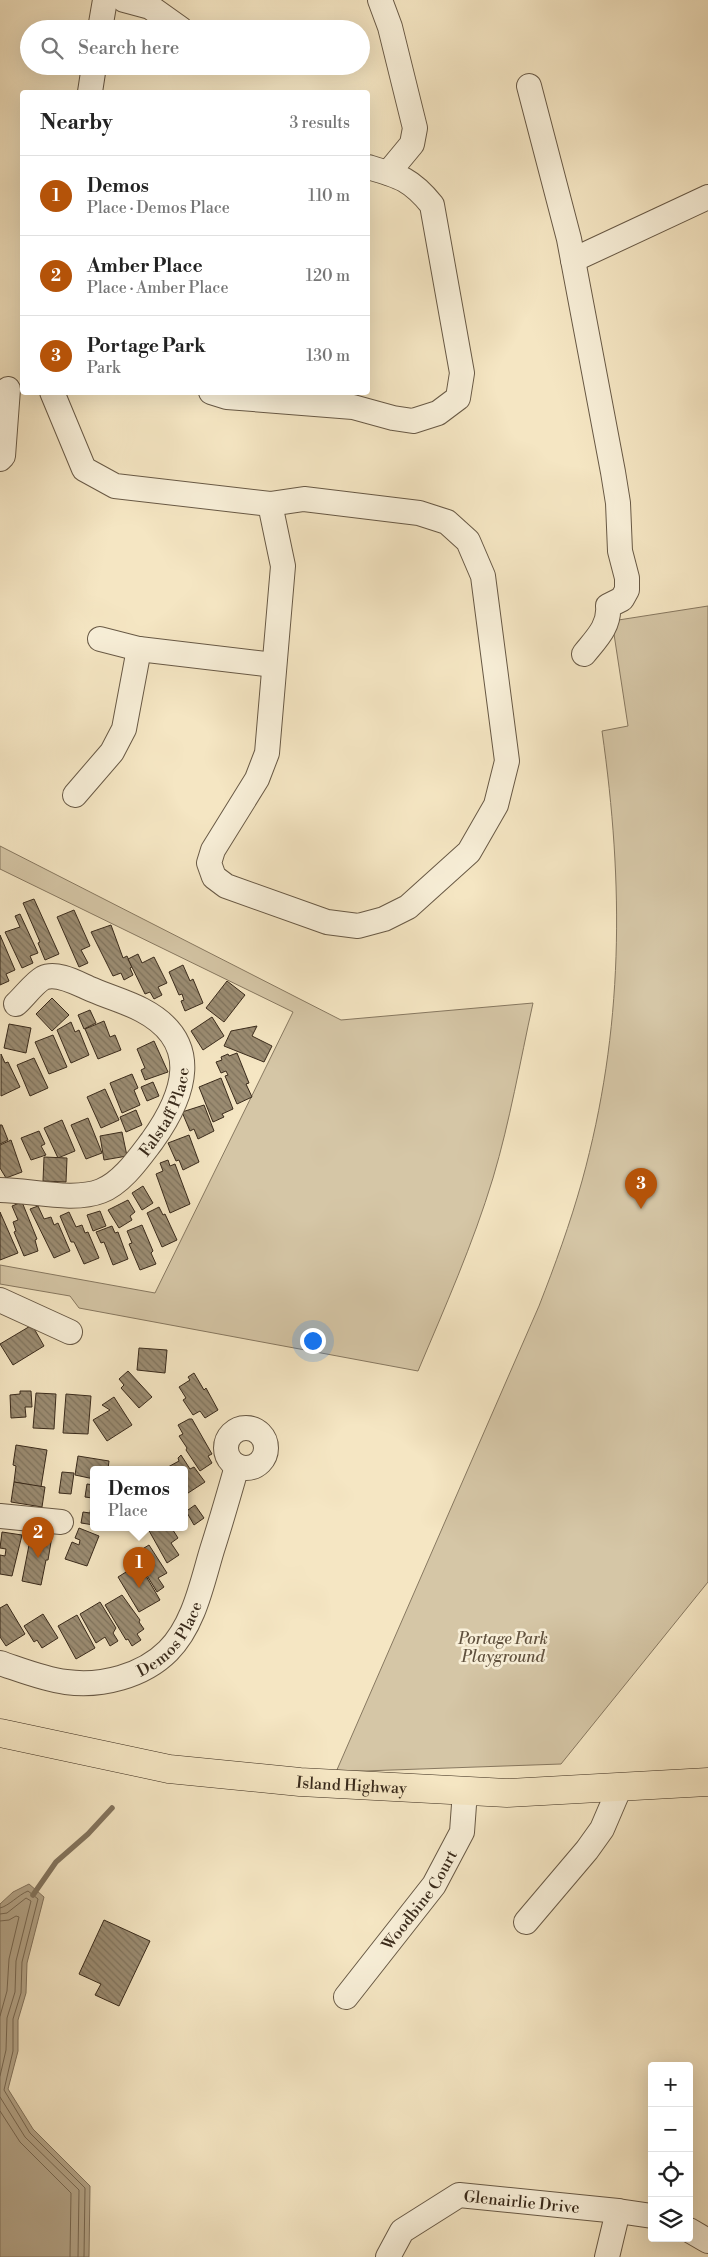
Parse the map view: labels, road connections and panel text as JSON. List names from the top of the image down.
{
  "streets": {
    "main road": ["Island Highway"],
    "street": [
      "Falstaff Place",
      "Demos Place",
      "Woodbine Court",
      "Glenairlie Drive"
    ]
  },
  "crossings": [
    ["Island Highway", "Woodbine Court"]
  ],
  "parks": ["Portage Park Playground"],
  "page": {
    "search": "Search here",
    "heading": ["Nearby", "3 results"],
    "list": [
      {
        "mark": "1",
        "name": "Demos",
        "note": "Place · Demos Place",
        "value": "110 m"
      },
      {
        "mark": "2",
        "name": "Amber Place",
        "note": "Place · Amber Place",
        "value": "120 m"
      },
      {
        "mark": "3",
        "name": "Portage Park",
        "note": "Park",
        "value": "130 m"
      }
    ],
    "pins": ["3", "2", "1"],
    "popup": ["Demos", "Place"],
    "map_buttons": ["+", "−"]
  }
}
